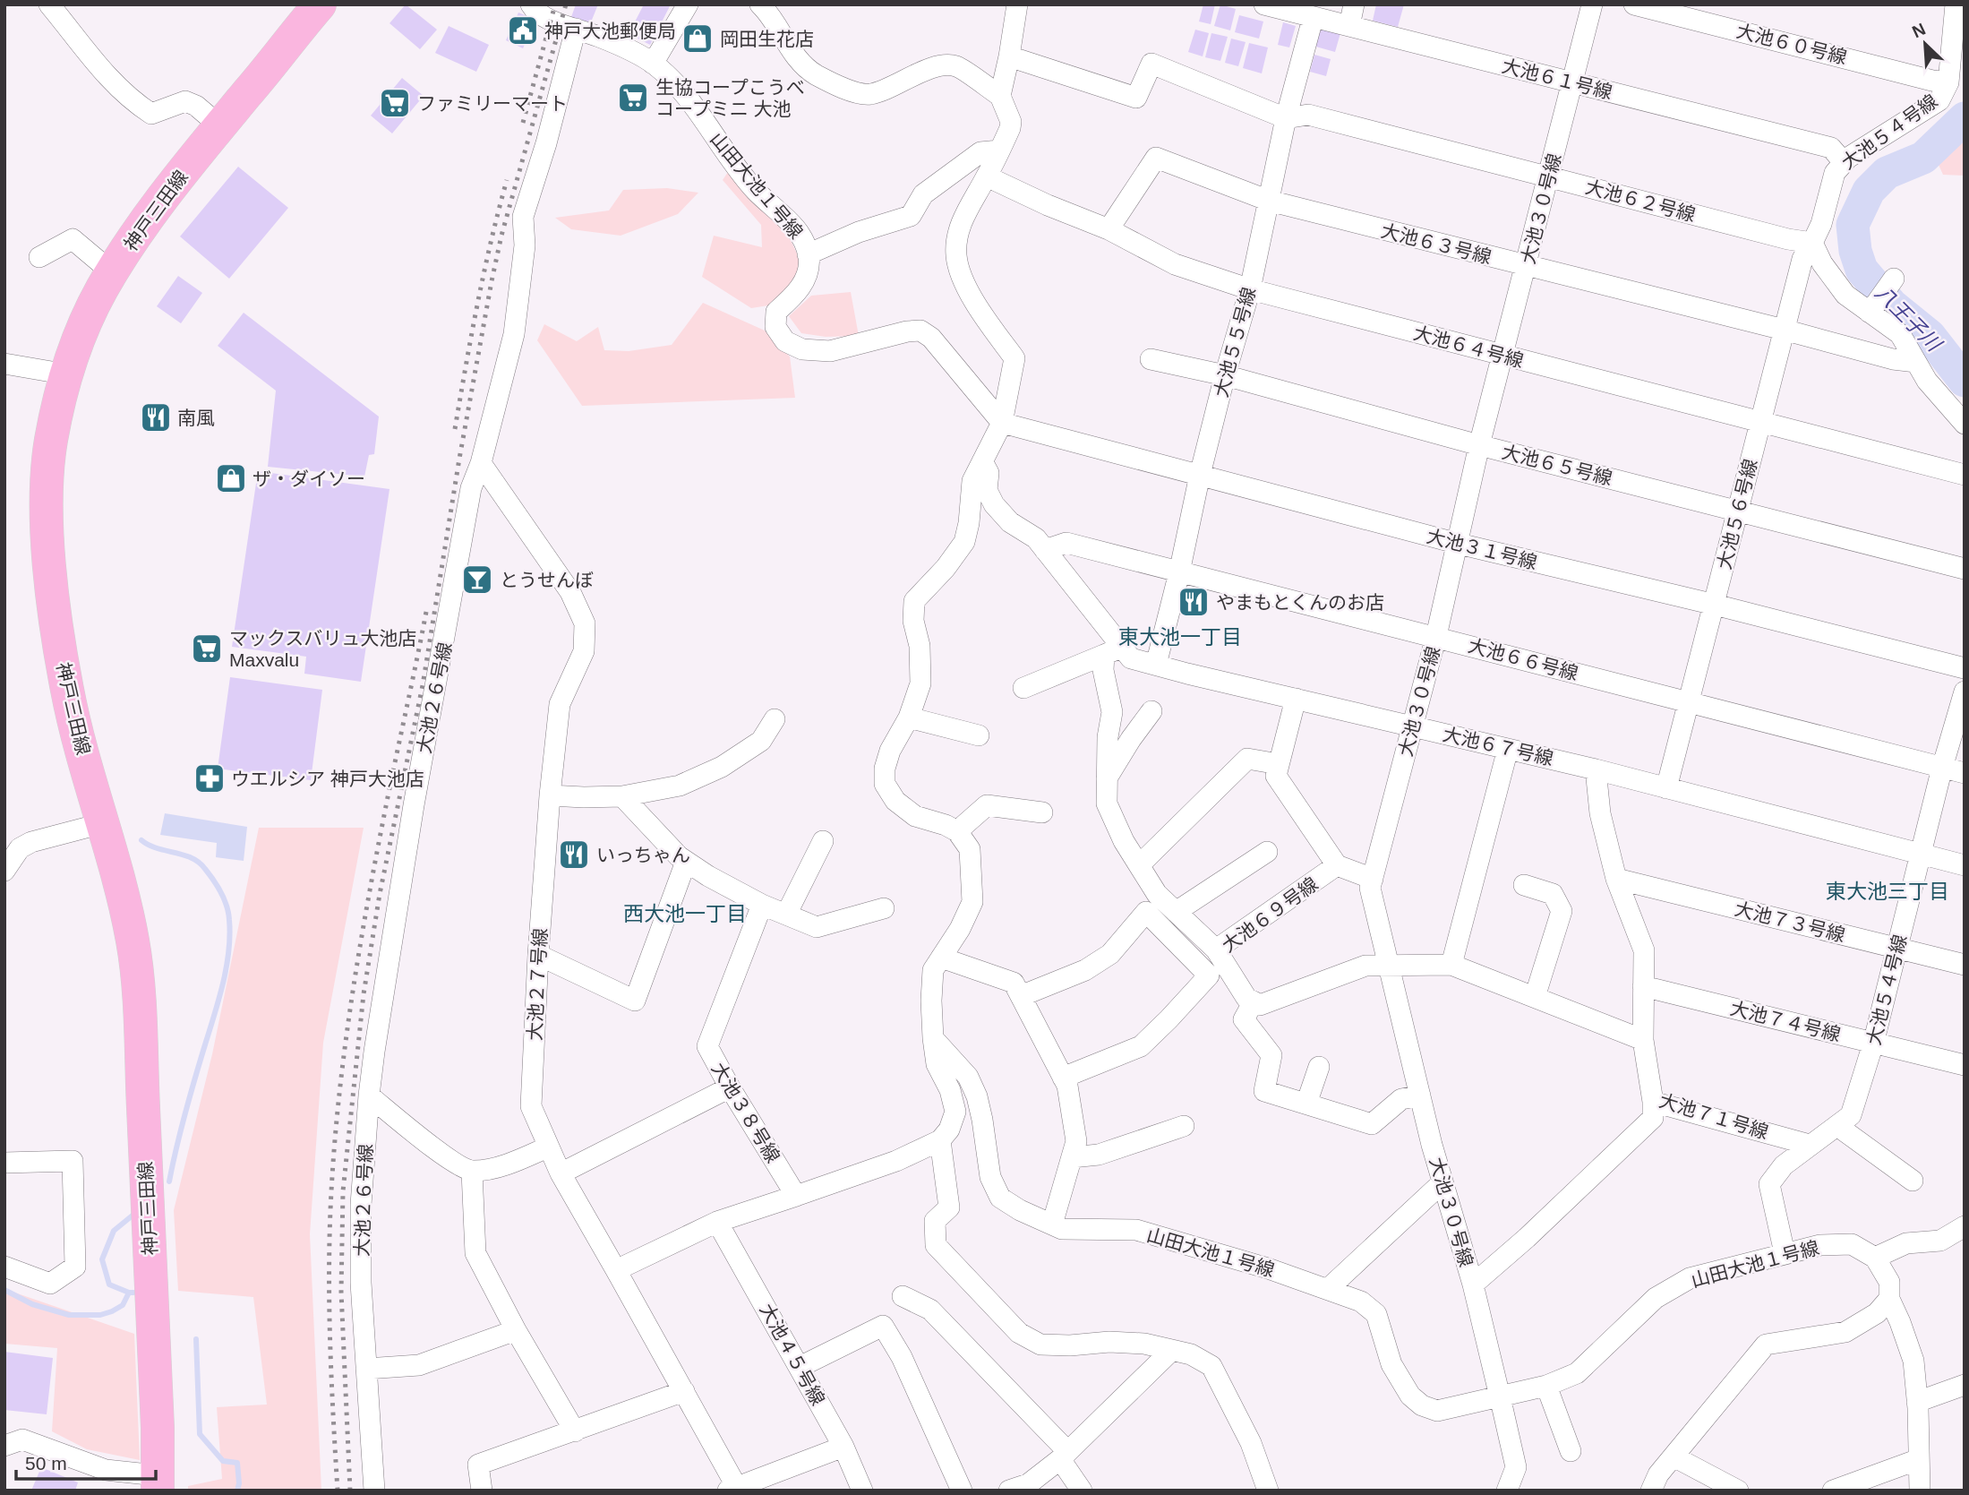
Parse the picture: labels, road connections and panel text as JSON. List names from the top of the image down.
{
  "streets": {
    "main road": ["神戸三田線"],
    "street": [
      "大池６０号線",
      "大池６１号線",
      "大池５４号線",
      "山田大池１号線",
      "大池６２号線",
      "大池３０号線",
      "大池６３号線",
      "大池５５号線",
      "大池６４号線",
      "大池６５号線",
      "大池５６号線",
      "大池３１号線",
      "大池６６号線",
      "大池２６号線",
      "大池６７号線",
      "大池６９号線",
      "大池７３号線",
      "大池２７号線",
      "大池７４号線",
      "大池３８号線",
      "大池７１号線",
      "大池４５号線"
    ]
  },
  "crossings": [
    ["大池６０号線", "大池５４号線"],
    ["大池６１号線", "大池５４号線"],
    ["大池６１号線", "大池３０号線"],
    ["大池６１号線", "大池５５号線"],
    ["大池５４号線", "山田大池１号線"],
    ["大池５４号線", "大池６２号線"],
    ["大池５４号線", "大池５６号線"],
    ["大池５４号線", "大池６６号線"],
    ["大池５４号線", "大池６７号線"],
    ["大池５４号線", "大池７３号線"],
    ["大池５４号線", "大池７４号線"],
    ["大池５４号線", "大池７１号線"],
    ["山田大池１号線", "大池３０号線"],
    ["山田大池１号線", "大池３１号線"],
    ["山田大池１号線", "大池２６号線"],
    ["大池６２号線", "大池３０号線"],
    ["大池６２号線", "大池５５号線"],
    ["大池６２号線", "大池５６号線"],
    ["大池３０号線", "大池６３号線"],
    ["大池３０号線", "大池６４号線"],
    ["大池３０号線", "大池６５号線"],
    ["大池３０号線", "大池３１号線"],
    ["大池３０号線", "大池６６号線"],
    ["大池３０号線", "大池６７号線"],
    ["大池３０号線", "大池６９号線"],
    ["大池６３号線", "大池５５号線"],
    ["大池６３号線", "大池６４号線"],
    ["大池６３号線", "大池５６号線"],
    ["大池５５号線", "大池６４号線"],
    ["大池５５号線", "大池６５号線"],
    ["大池５５号線", "大池３１号線"],
    ["大池５５号線", "大池６６号線"],
    ["大池５５号線", "大池６７号線"],
    ["大池６４号線", "大池５６号線"],
    ["大池６５号線", "大池５６号線"],
    ["大池５６号線", "大池３１号線"],
    ["大池５６号線", "大池６６号線"],
    ["大池５６号線", "大池６７号線"],
    ["大池６６号線", "大池６７号線"],
    ["大池２６号線", "大池２７号線"],
    ["大池６７号線", "大池７１号線"],
    ["大池７３号線", "大池７１号線"],
    ["大池７４号線", "大池７１号線"]
  ],
  "districts": ["東大池一丁目", "東大池三丁目", "西大池一丁目"],
  "water": ["八王子川"],
  "places": {
    "public building": ["神戸大池郵便局"],
    "shop": ["岡田生花店", "ザ・ダイソー"],
    "supermarket": ["生協コープこうべ コープミニ 大池", "ファミリーマート", "マックスバリュ大池店 Maxvalu"],
    "restaurant": ["南風", "やまもとくんのお店", "いっちゃん"],
    "bar": ["とうせんぼ"],
    "pharmacy": ["ウエルシア 神戸大池店"]
  },
  "scale_bar": "50 m",
  "north": "top left"
}
